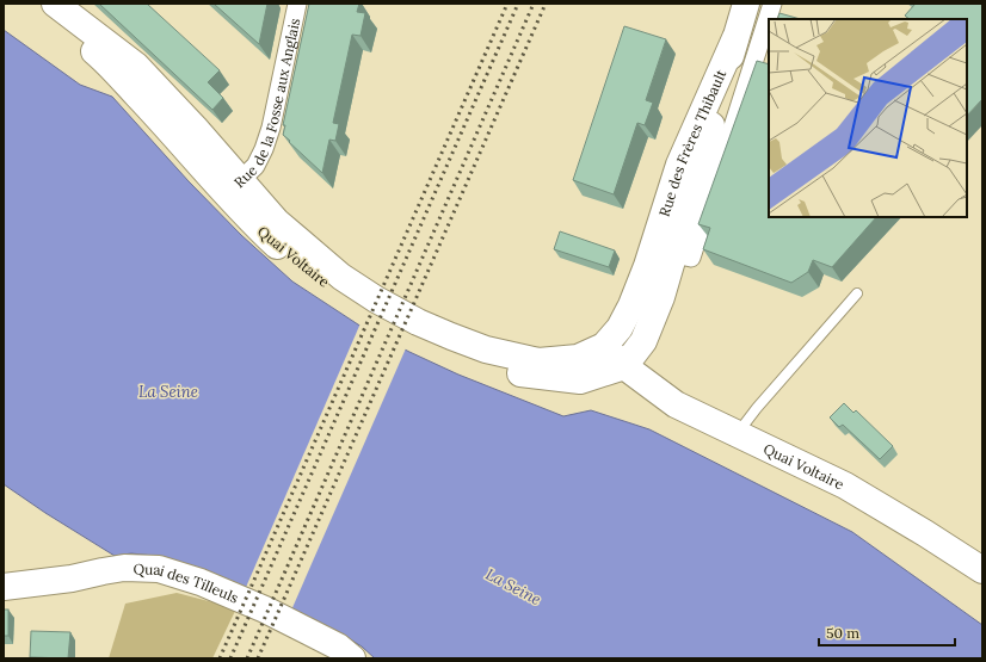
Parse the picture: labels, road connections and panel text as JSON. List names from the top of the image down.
{
  "streets": {
    "street": [
      "Rue de la Fosse aux Anglais",
      "Rue des Frères Thibault",
      "Quai Voltaire",
      "Quai des Tilleuls"
    ]
  },
  "crossings": [
    ["Rue de la Fosse aux Anglais", "Quai Voltaire"],
    ["Rue des Frères Thibault", "Quai Voltaire"]
  ],
  "water": ["La Seine"],
  "scale_bar": "50 m"
}
